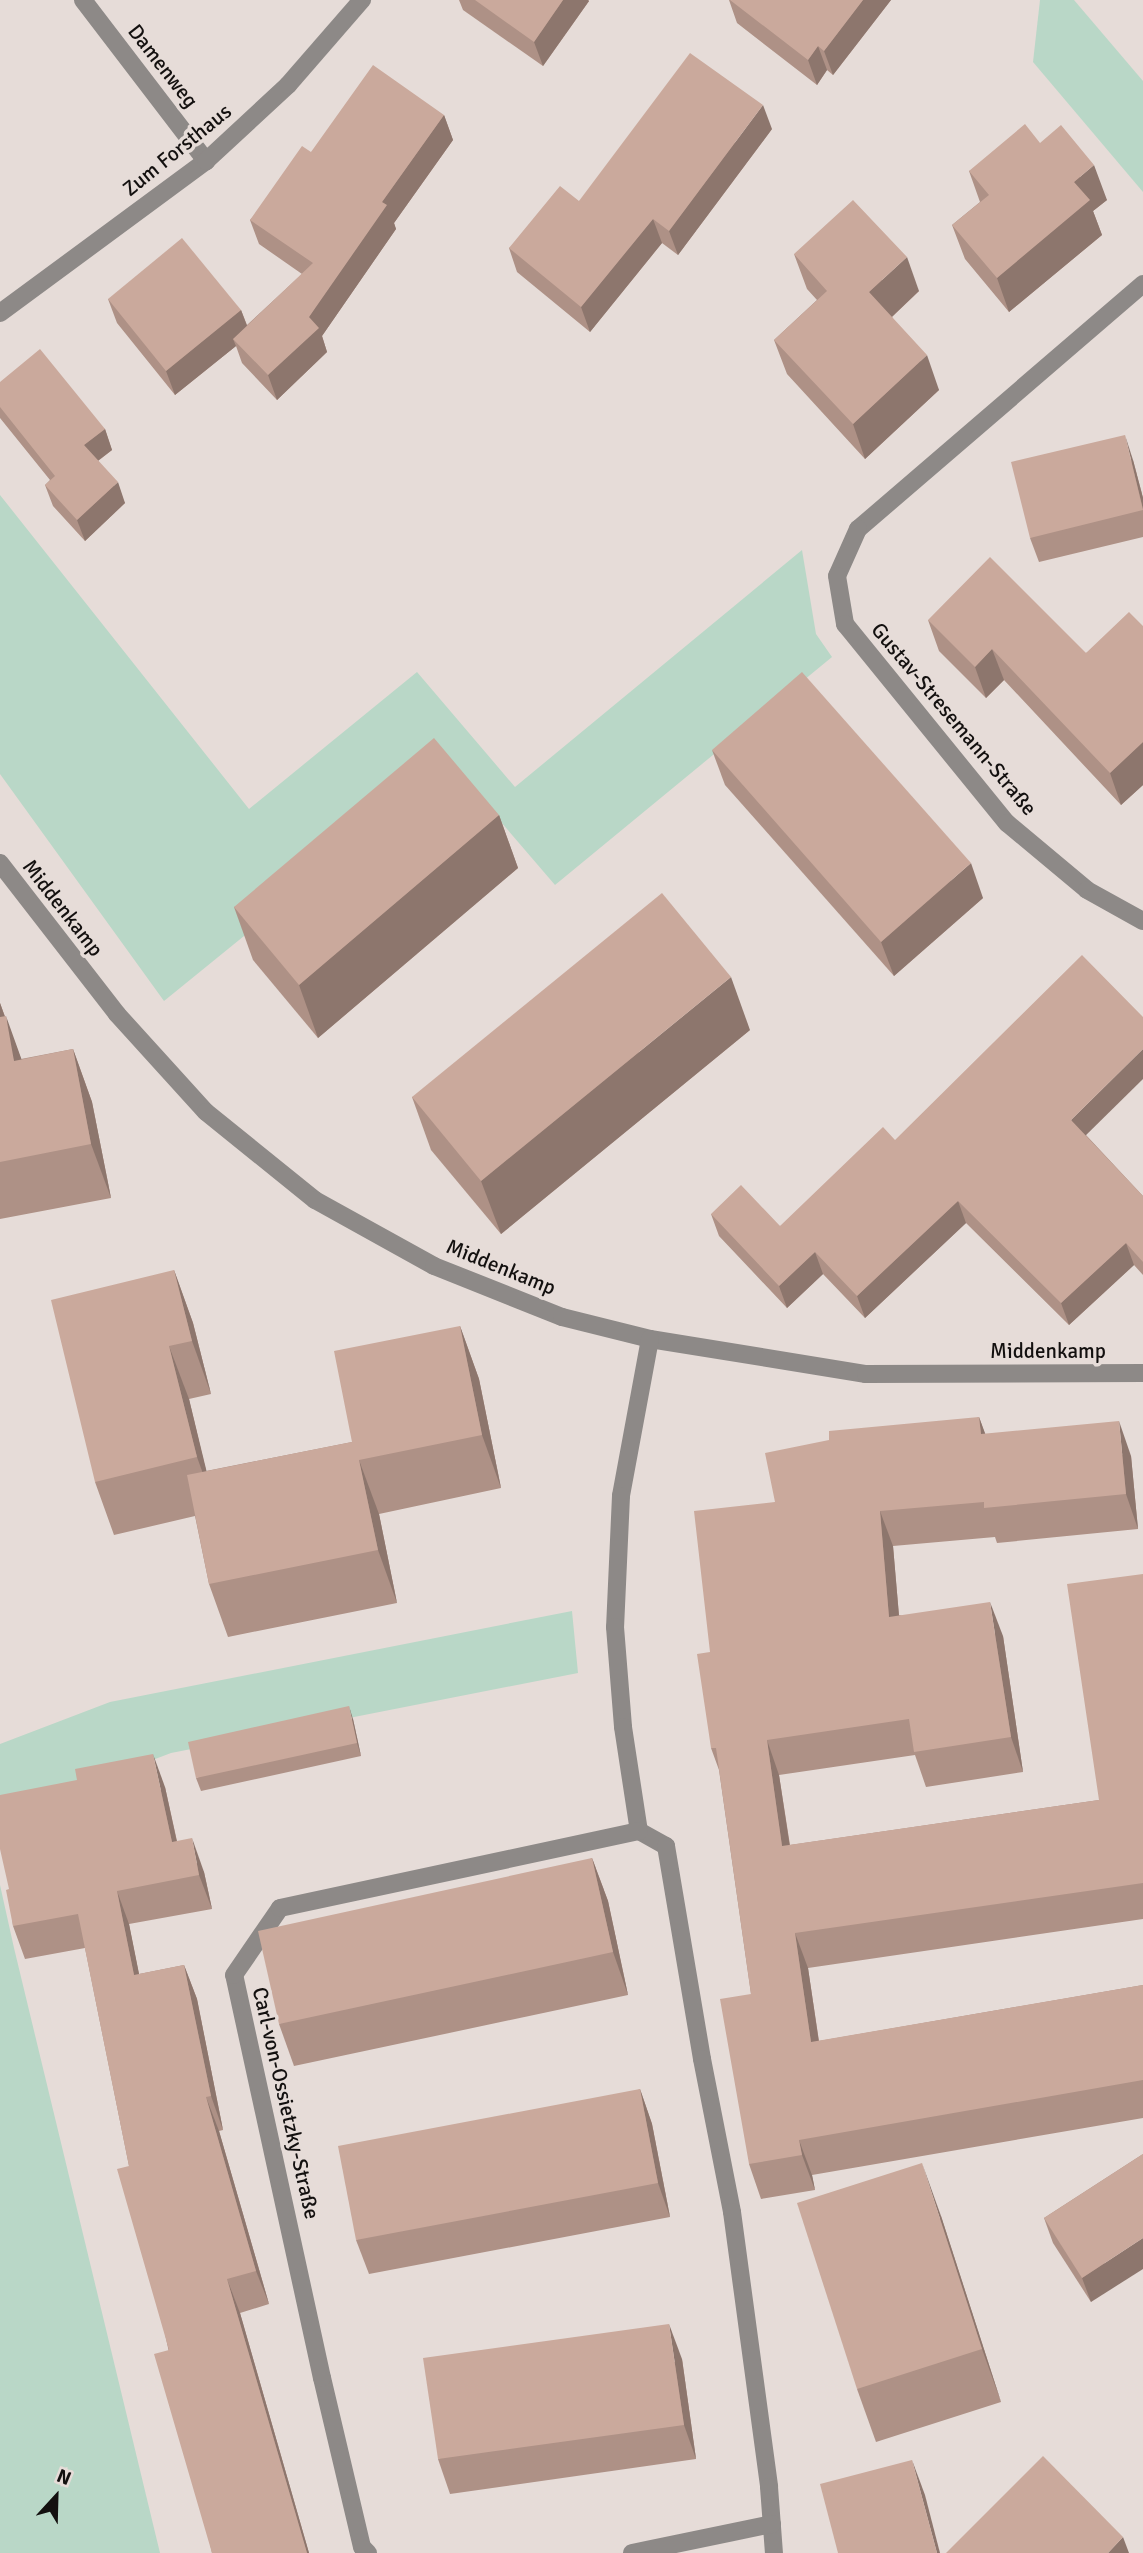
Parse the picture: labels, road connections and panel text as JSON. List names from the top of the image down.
{
  "streets": {
    "street": [
      "Damenweg",
      "Zum Forsthaus",
      "Gustav-Stresemann-Straße",
      "Middenkamp",
      "Carl-von-Ossietzky-Straße"
    ]
  },
  "crossings": [
    ["Damenweg", "Zum Forsthaus"]
  ],
  "north": "top"
}
